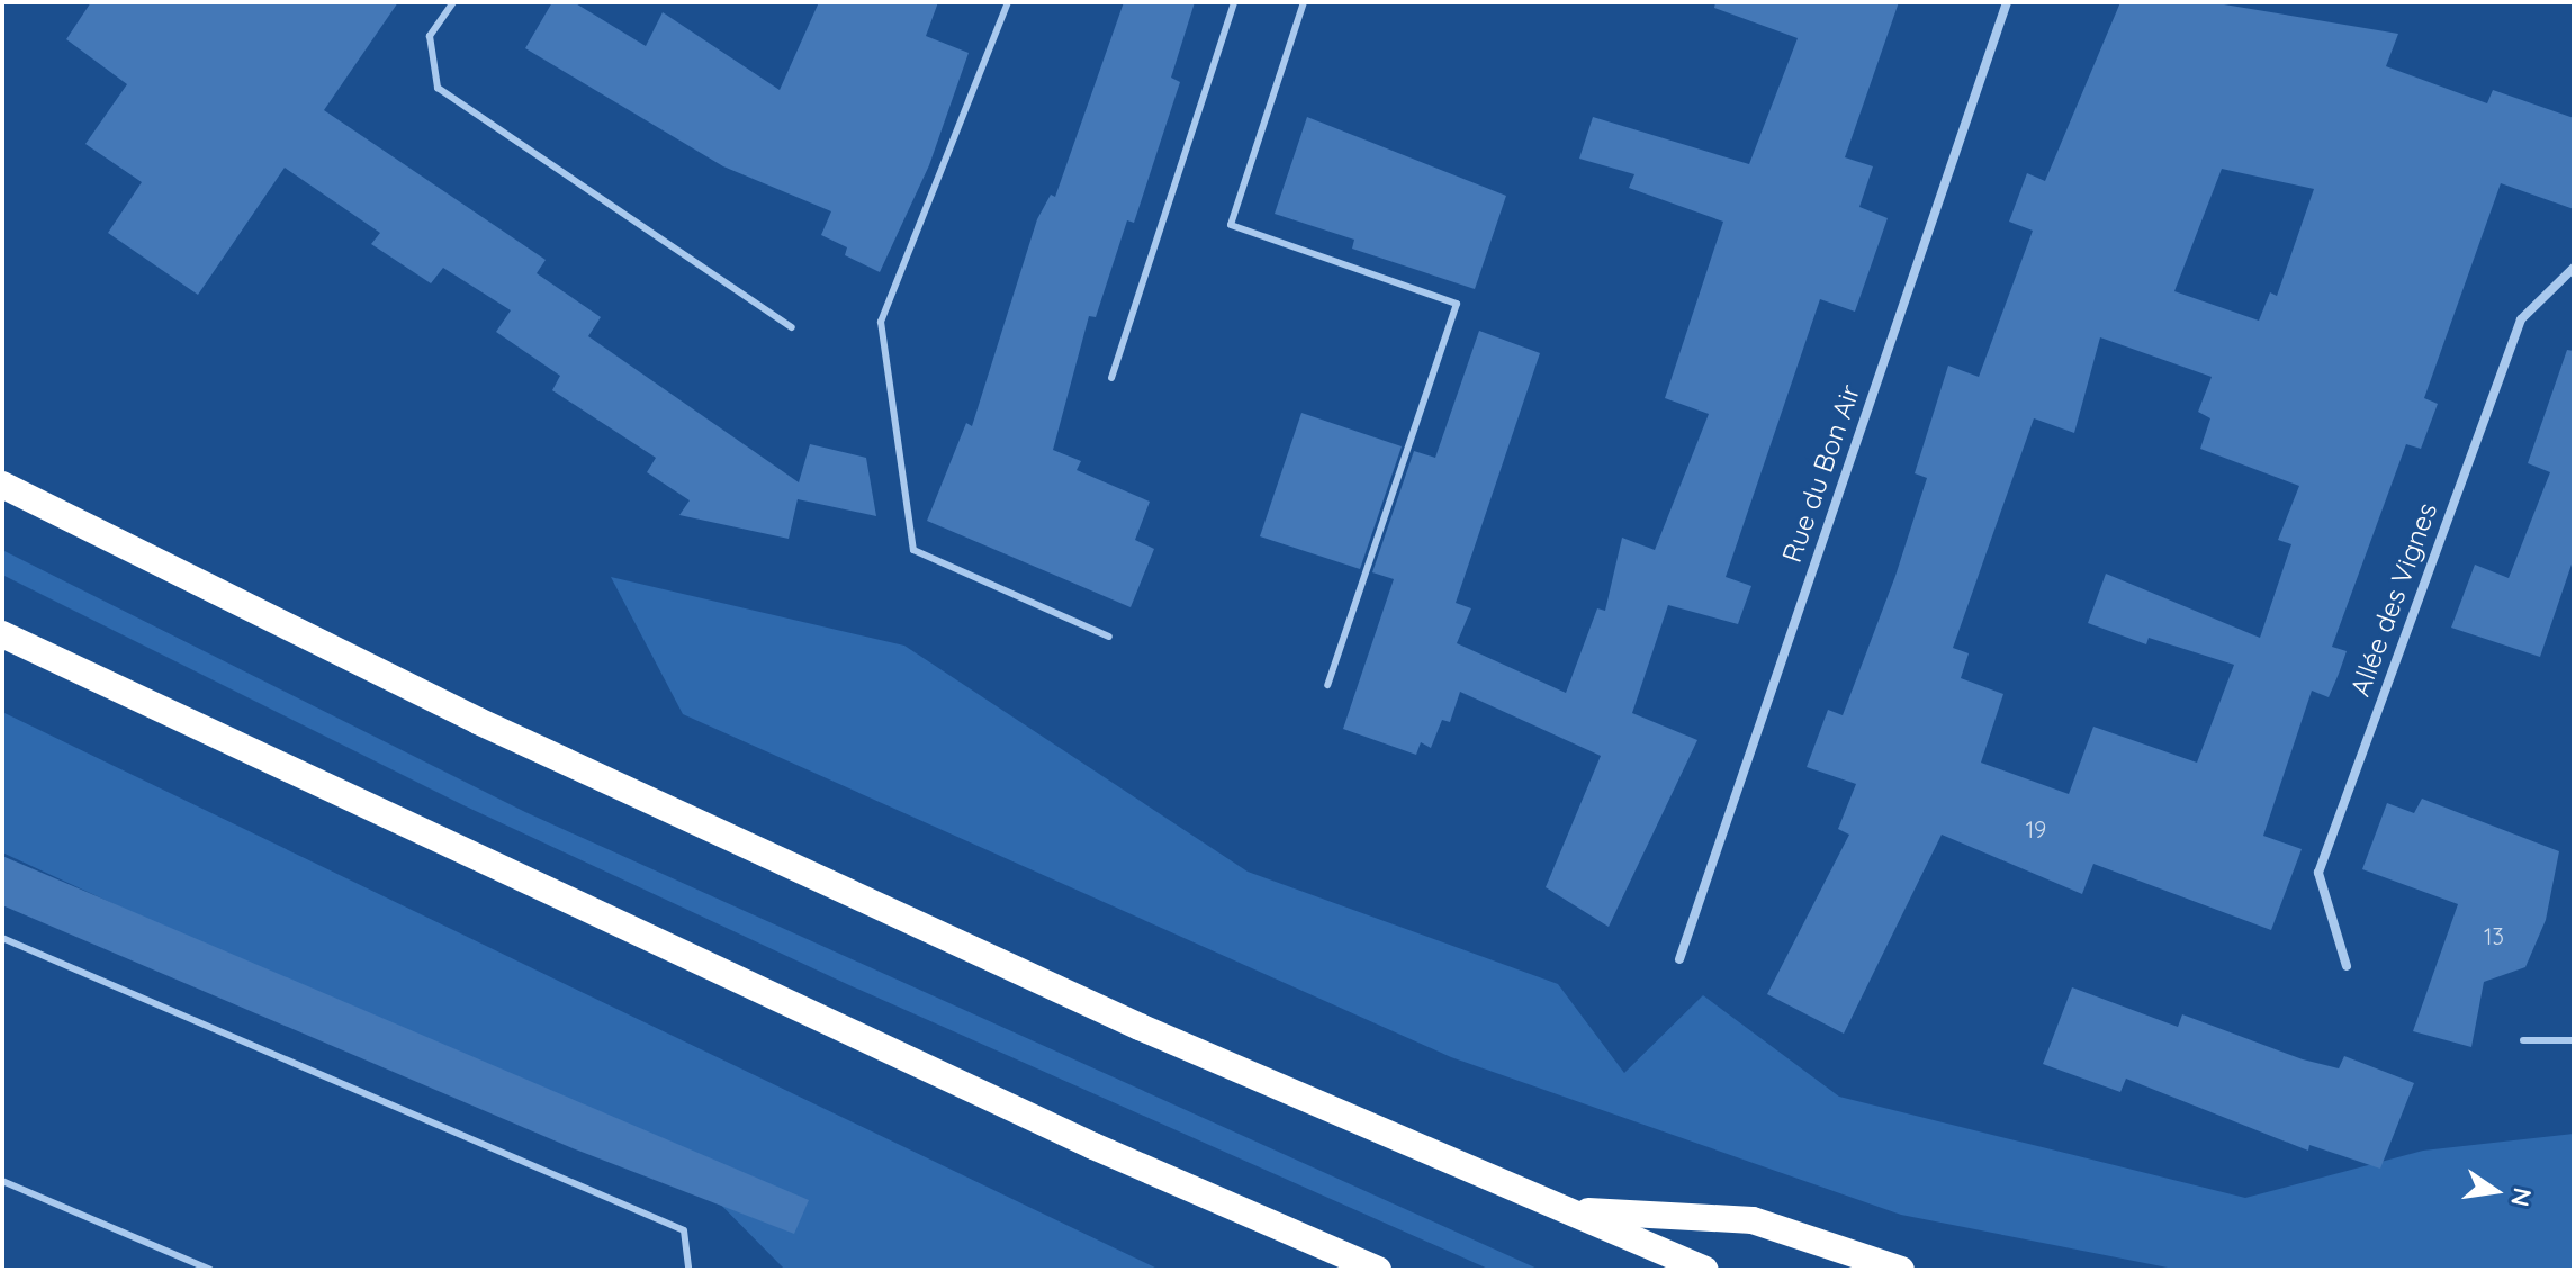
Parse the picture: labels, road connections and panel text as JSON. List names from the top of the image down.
{
  "streets": {
    "street": ["Rue du Bon Air", "Allée des Vignes"]
  },
  "house_numbers": ["19", "13"],
  "north": "right"
}
